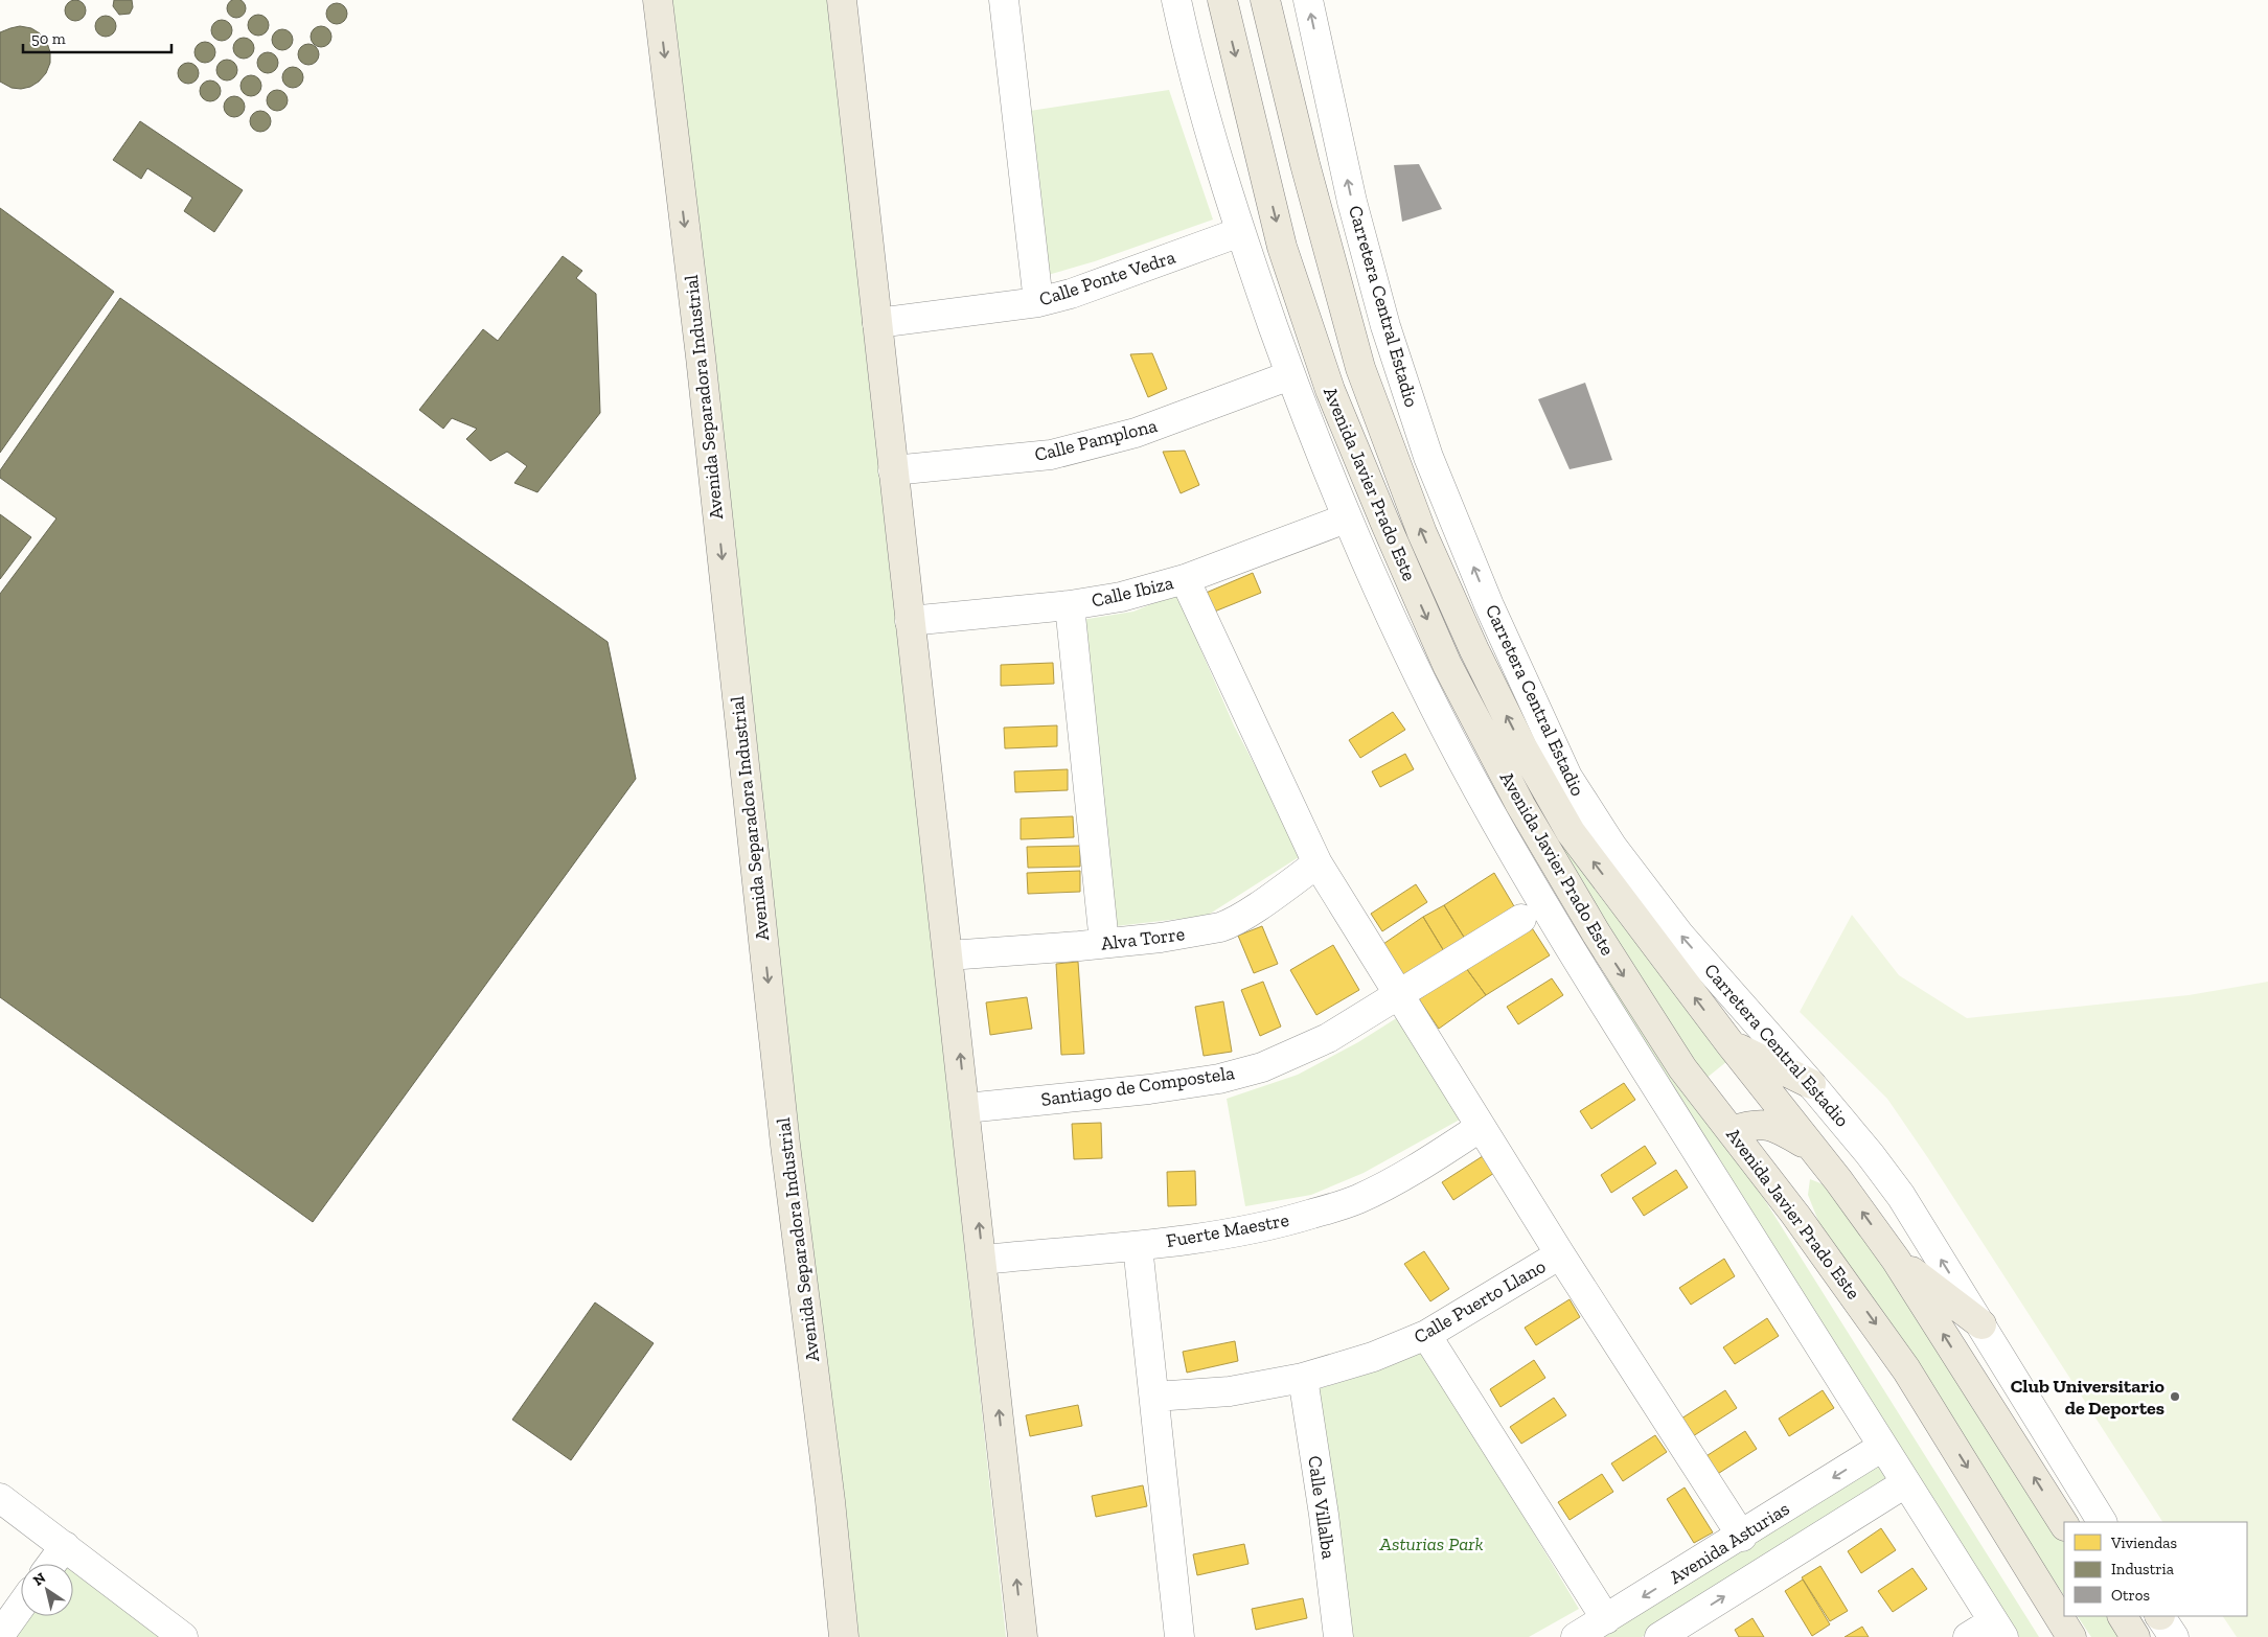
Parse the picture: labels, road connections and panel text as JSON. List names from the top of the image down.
{
  "streets": {
    "main road": ["Avenida Separadora Industrial", "Avenida Javier Prado Este"],
    "street": [
      "Calle Ponte Vedra",
      "Carretera Central Estadio",
      "Calle Pamplona",
      "Calle Ibiza",
      "Alva Torre",
      "Santiago de Compostela",
      "Fuerte Maestre",
      "Calle Puerto Llano",
      "Calle Villalba",
      "Avenida Asturias"
    ]
  },
  "crossings": [
    ["Calle Puerto Llano", "Calle Villalba"]
  ],
  "parks": ["Asturias Park"],
  "places": ["Club Universitario de Deportes"],
  "legend": ["Viviendas", "Industria", "Otros"],
  "scale_bar": "50 m",
  "north": "top left"
}
